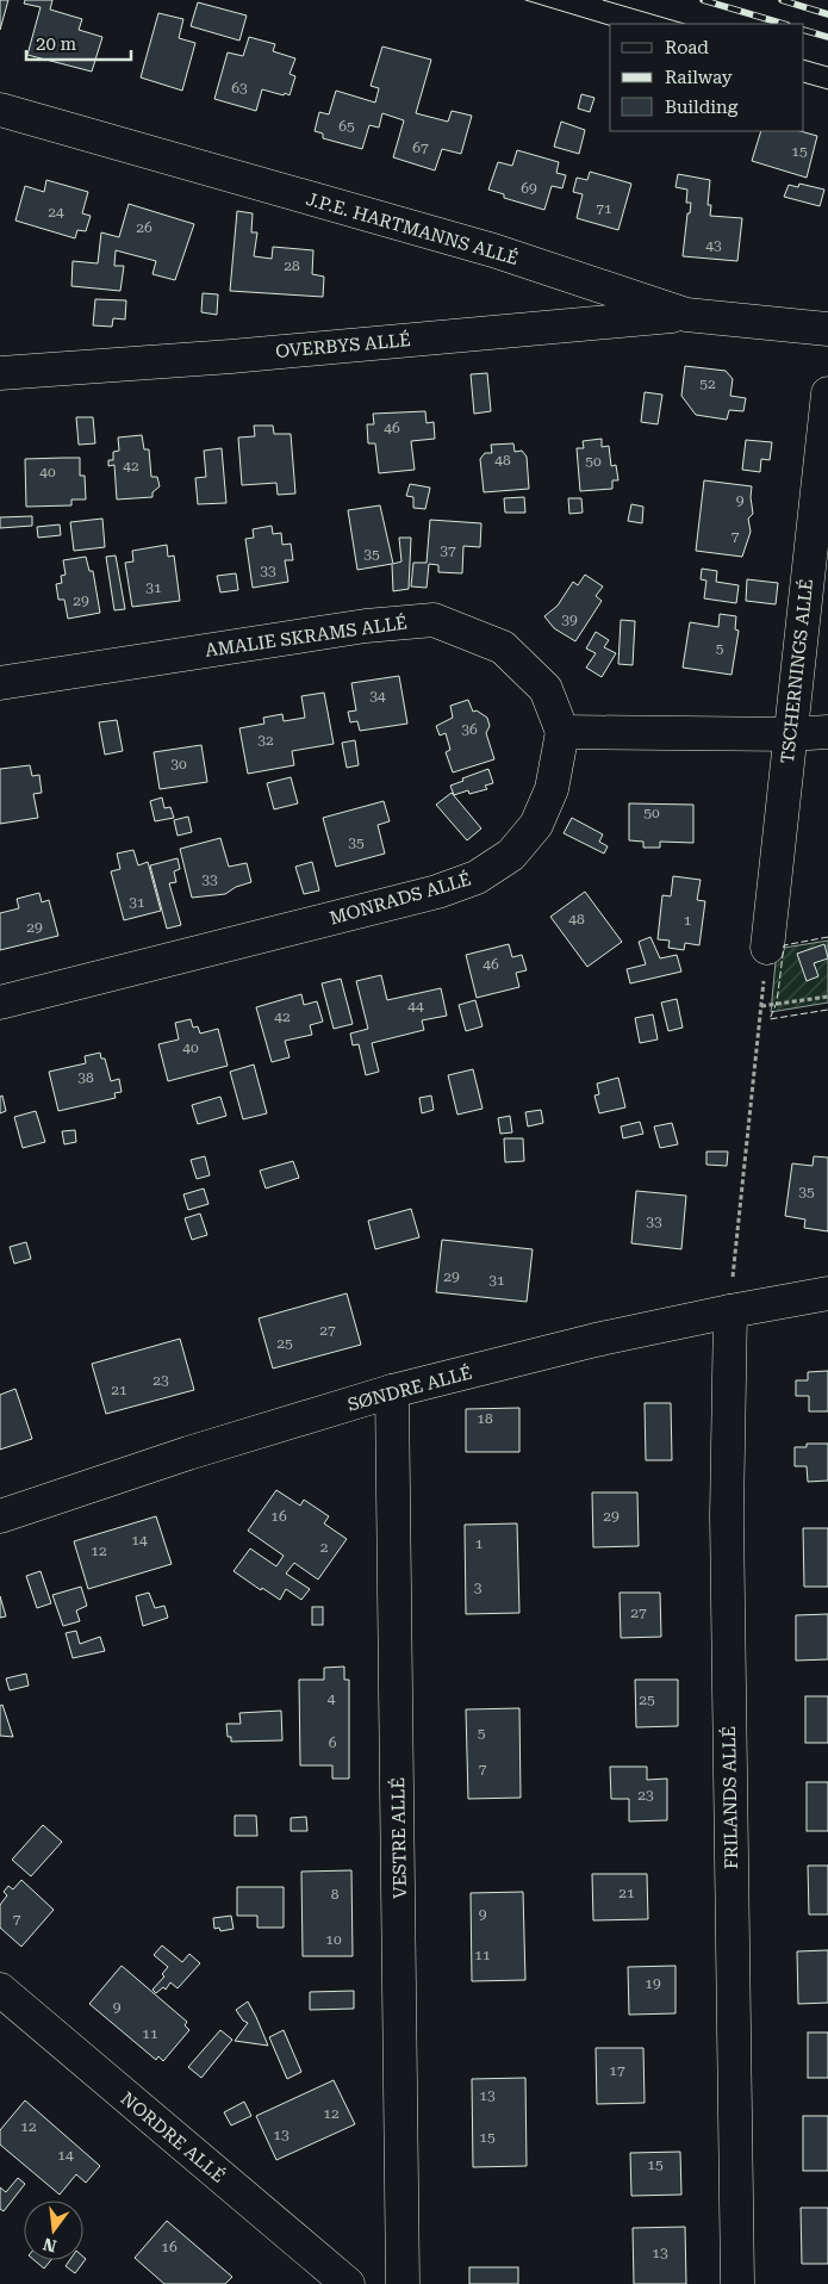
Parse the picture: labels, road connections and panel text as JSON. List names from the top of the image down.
{
  "streets": {
    "street": [
      "J.P.E. HARTMANNS ALLÉ",
      "OVERBYS ALLÉ",
      "AMALIE SKRAMS ALLÉ",
      "TSCHERNINGS ALLÉ",
      "MONRADS ALLÉ",
      "SØNDRE ALLÉ",
      "FRILANDS ALLÉ",
      "VESTRE ALLÉ",
      "NORDRE ALLÉ"
    ]
  },
  "crossings": [
    ["J.P.E. HARTMANNS ALLÉ", "OVERBYS ALLÉ"],
    ["AMALIE SKRAMS ALLÉ", "MONRADS ALLÉ"],
    ["SØNDRE ALLÉ", "FRILANDS ALLÉ"],
    ["SØNDRE ALLÉ", "VESTRE ALLÉ"]
  ],
  "house_numbers": [
    "63",
    "65",
    "67",
    "15",
    "69",
    "71",
    "24",
    "26",
    "43",
    "28",
    "52",
    "46",
    "48",
    "50",
    "42",
    "40",
    "9",
    "7",
    "37",
    "35",
    "33",
    "31",
    "29",
    "39",
    "5",
    "34",
    "36",
    "32",
    "30",
    "50",
    "35",
    "33",
    "31",
    "48",
    "1",
    "29",
    "46",
    "44",
    "42",
    "40",
    "38",
    "35",
    "33",
    "29",
    "31",
    "27",
    "25",
    "23",
    "21",
    "18",
    "16",
    "29",
    "14",
    "1",
    "2",
    "12",
    "3",
    "27",
    "4",
    "25",
    "5",
    "6",
    "7",
    "23",
    "21",
    "8",
    "9",
    "7",
    "10",
    "11",
    "19",
    "9",
    "11",
    "17",
    "13",
    "12",
    "12",
    "13",
    "15",
    "14",
    "15",
    "16",
    "13"
  ],
  "legend": ["Road", "Railway", "Building"],
  "scale_bar": "20 m",
  "north": "bottom"
}
